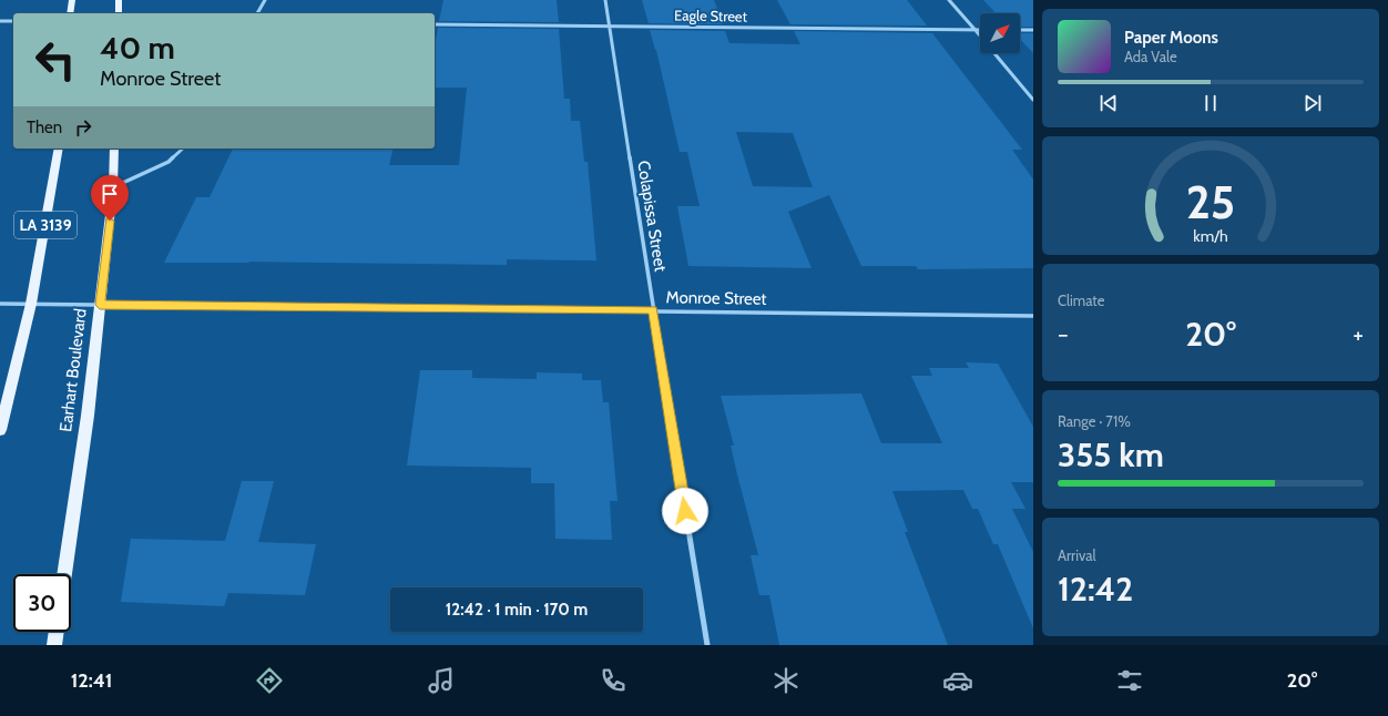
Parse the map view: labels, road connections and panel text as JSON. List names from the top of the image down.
{
  "streets": {
    "main road": ["LA 3139", "Earhart Boulevard"],
    "street": ["Eagle Street", "Colapissa Street", "Monroe Street"]
  },
  "crossings": [
    ["Eagle Street", "Colapissa Street"],
    ["Colapissa Street", "Monroe Street"],
    ["LA 3139", "Monroe Street"],
    ["Monroe Street", "Earhart Boulevard"]
  ],
  "north": "top right",
  "page": {
    "turn": ["40 m", "Monroe Street"],
    "song": ["Paper Moons", "Ada Vale"],
    "then": "Then",
    "tile": [
      "Climate",
      ["Range · 71%", "355 km"],
      ["Arrival", "12:42"]
    ],
    "heat": ["−", "20°", "+"],
    "limit": "30",
    "trip": "12:42 · 1 min · 170 m",
    "tabs": ["12:41", "20°"],
    "gauge": ["25", "km/h"]
  }
}
